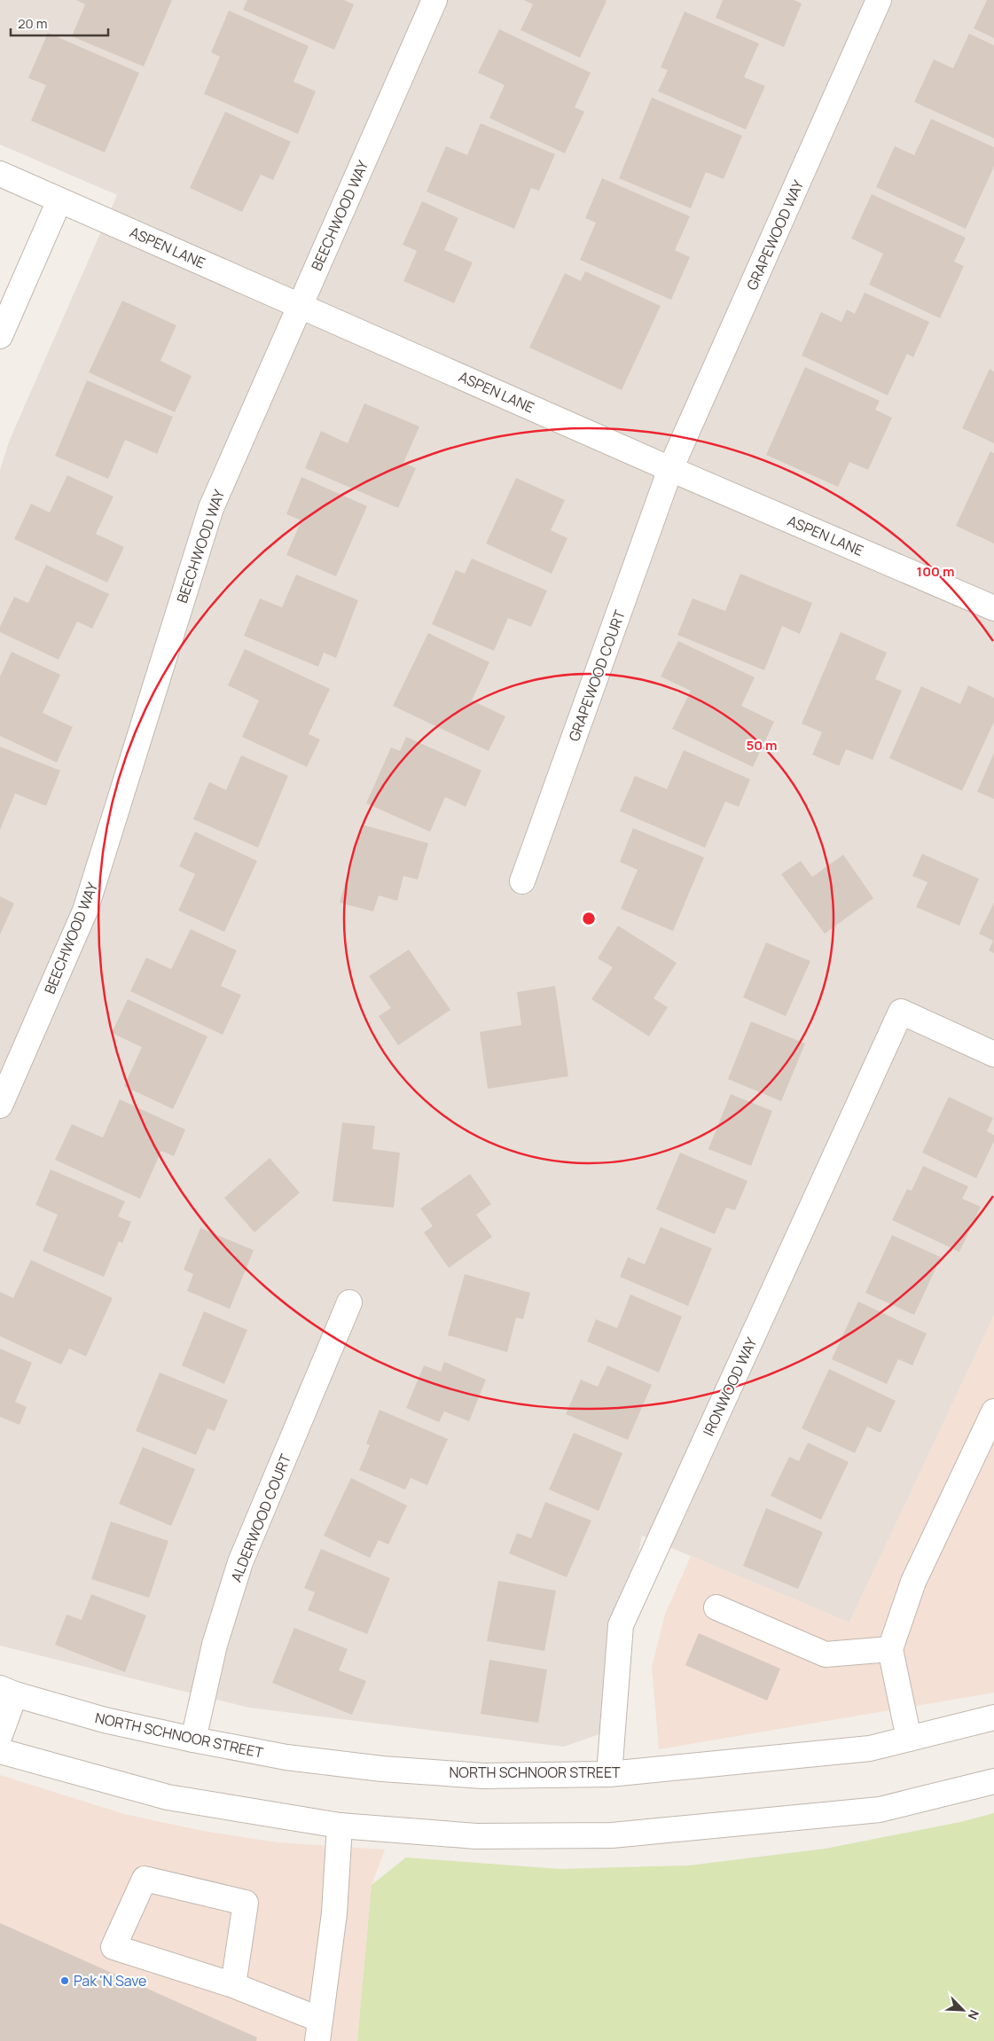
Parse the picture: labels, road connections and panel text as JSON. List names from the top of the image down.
{
  "streets": {
    "street": [
      "BEECHWOOD WAY",
      "GRAPEWOOD WAY",
      "ASPEN LANE",
      "GRAPEWOOD COURT",
      "IRONWOOD WAY",
      "ALDERWOOD COURT",
      "NORTH SCHNOOR STREET"
    ]
  },
  "crossings": [
    ["BEECHWOOD WAY", "ASPEN LANE"],
    ["GRAPEWOOD WAY", "ASPEN LANE"],
    ["GRAPEWOOD WAY", "GRAPEWOOD COURT"],
    ["ASPEN LANE", "GRAPEWOOD COURT"],
    ["IRONWOOD WAY", "NORTH SCHNOOR STREET"],
    ["ALDERWOOD COURT", "NORTH SCHNOOR STREET"]
  ],
  "places": ["Pak 'N Save"],
  "scale_bar": "20 m",
  "north": "bottom right",
  "rings": ["100 m", "50 m"]
}
